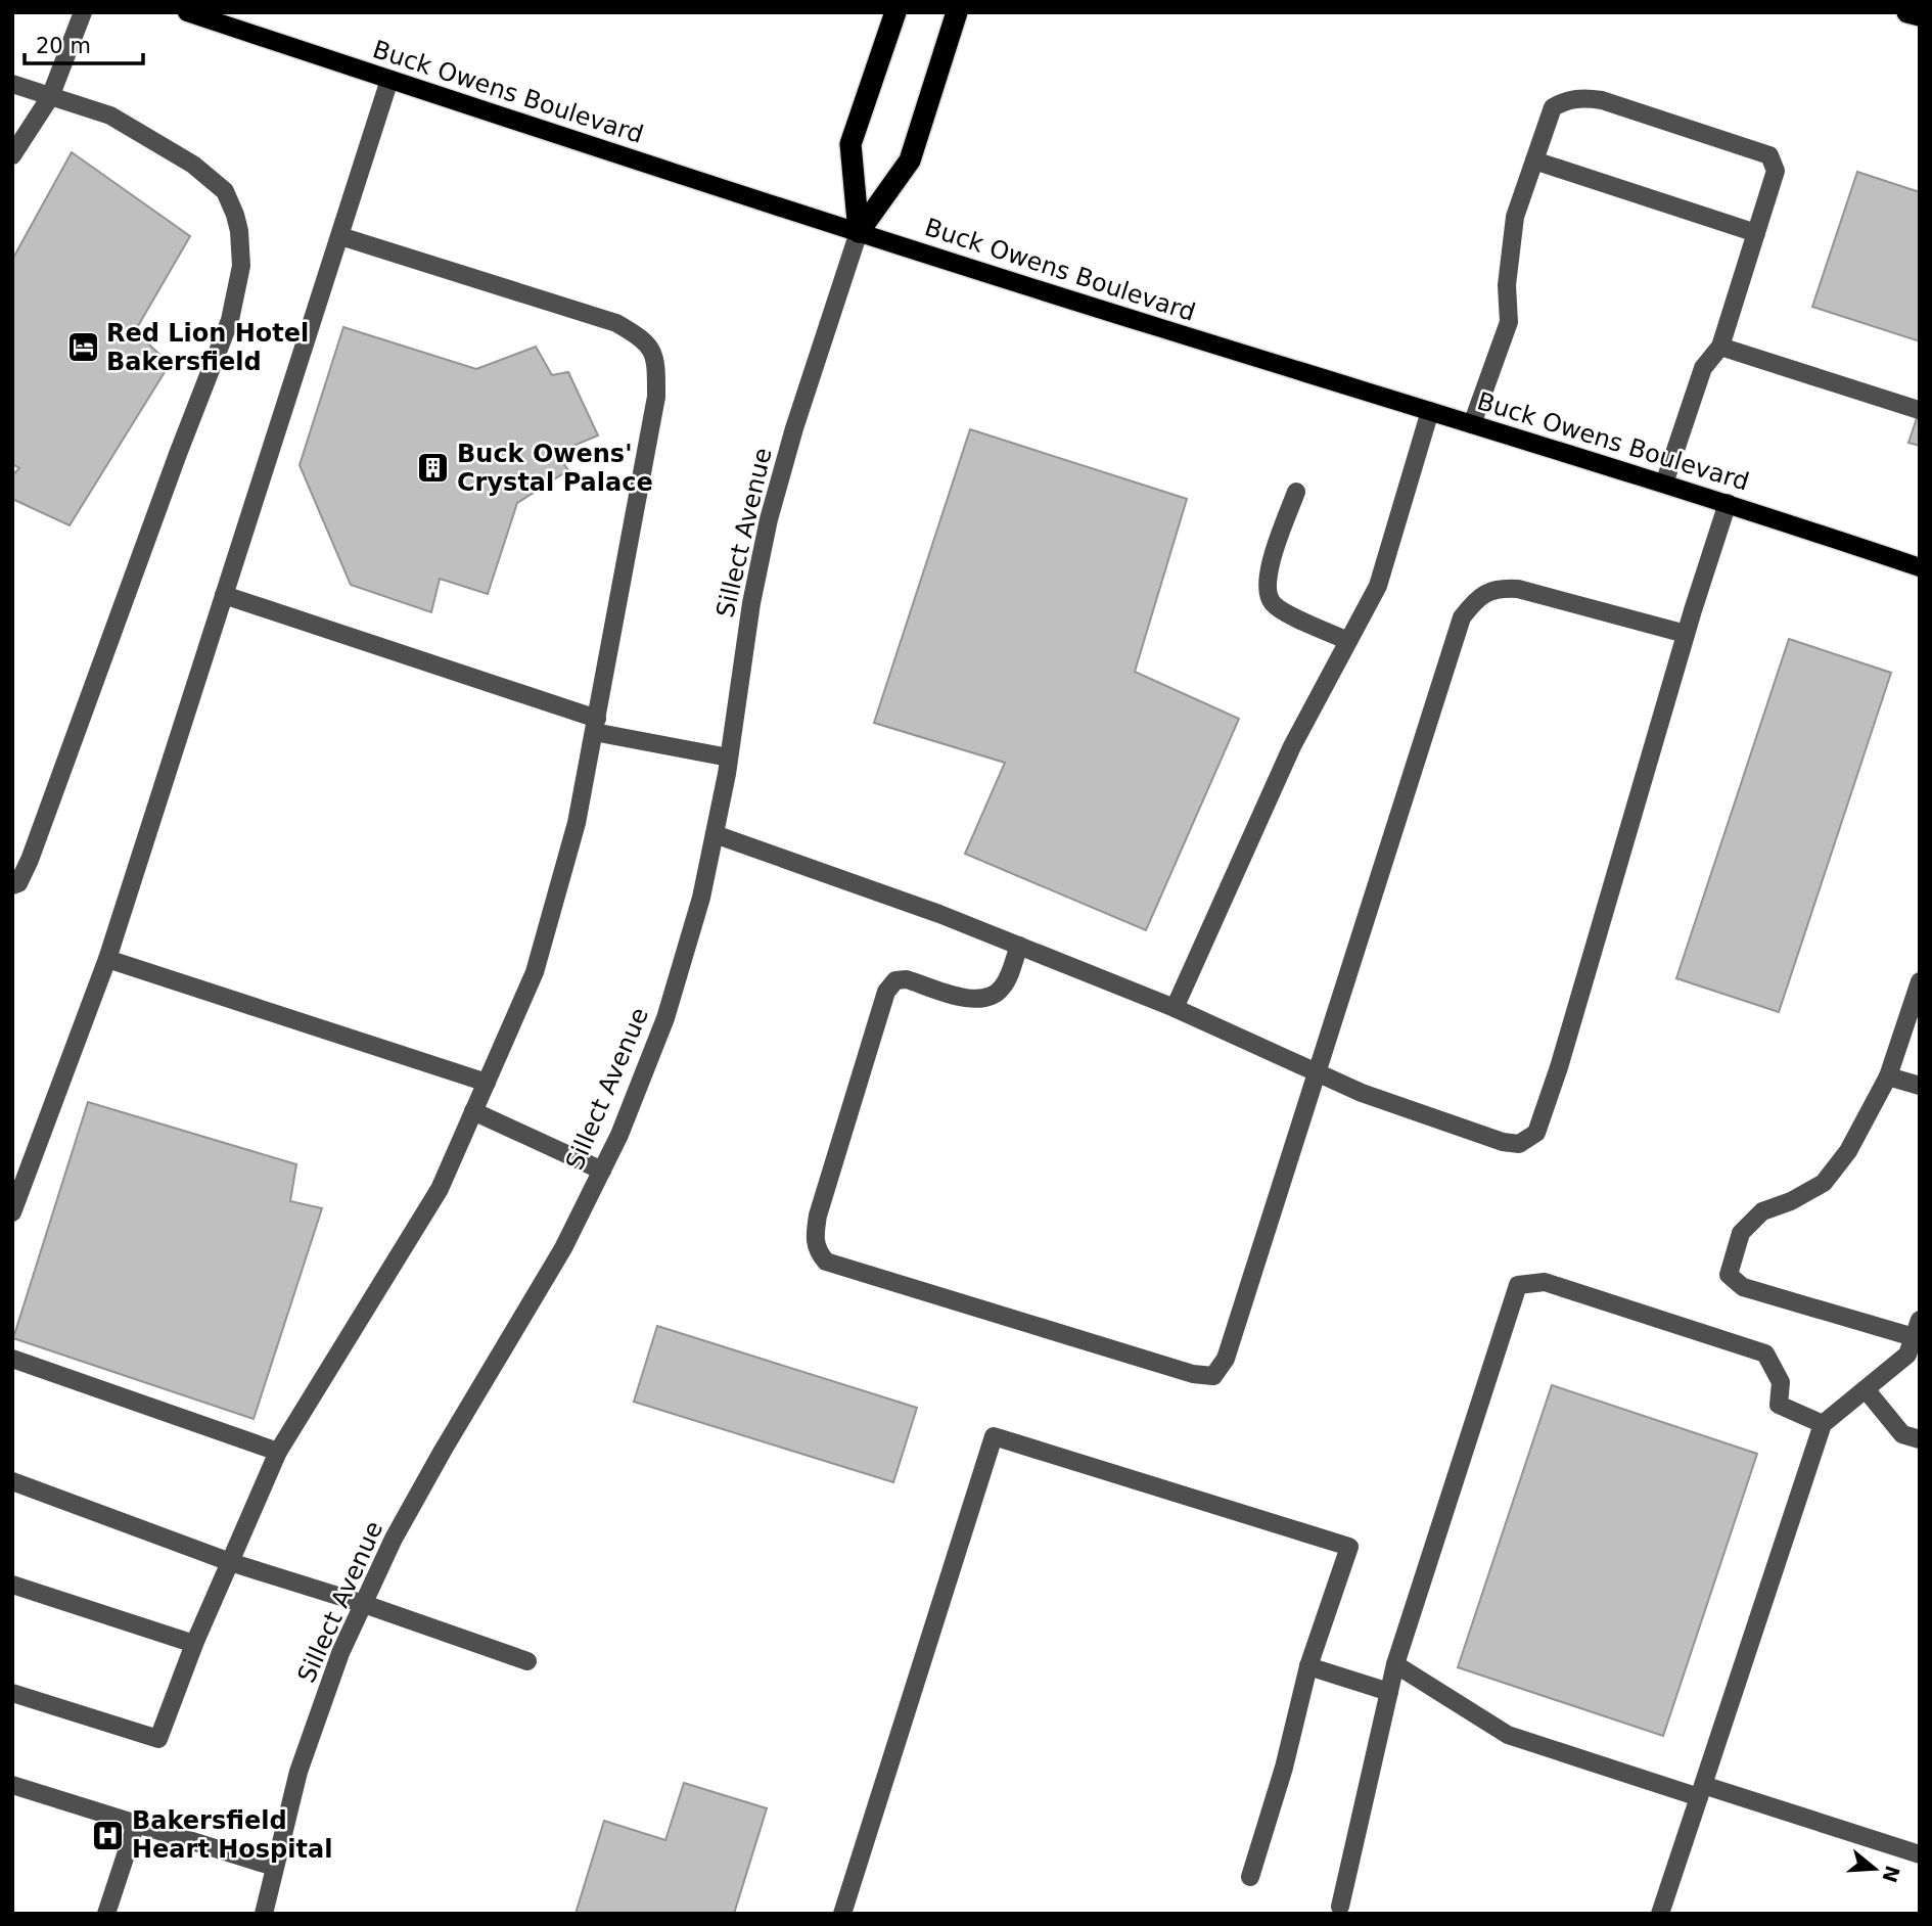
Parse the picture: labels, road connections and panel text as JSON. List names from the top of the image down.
{
  "streets": {
    "main road": ["Buck Owens Boulevard"],
    "street": ["Sillect Avenue"]
  },
  "crossings": [
    ["Buck Owens Boulevard", "Sillect Avenue"]
  ],
  "places": {
    "hotel": ["Red Lion Hotel Bakersfield"],
    "building": ["Buck Owens' Crystal Palace"],
    "hospital": ["Bakersfield Heart Hospital"]
  },
  "scale_bar": "20 m",
  "north": "right"
}
